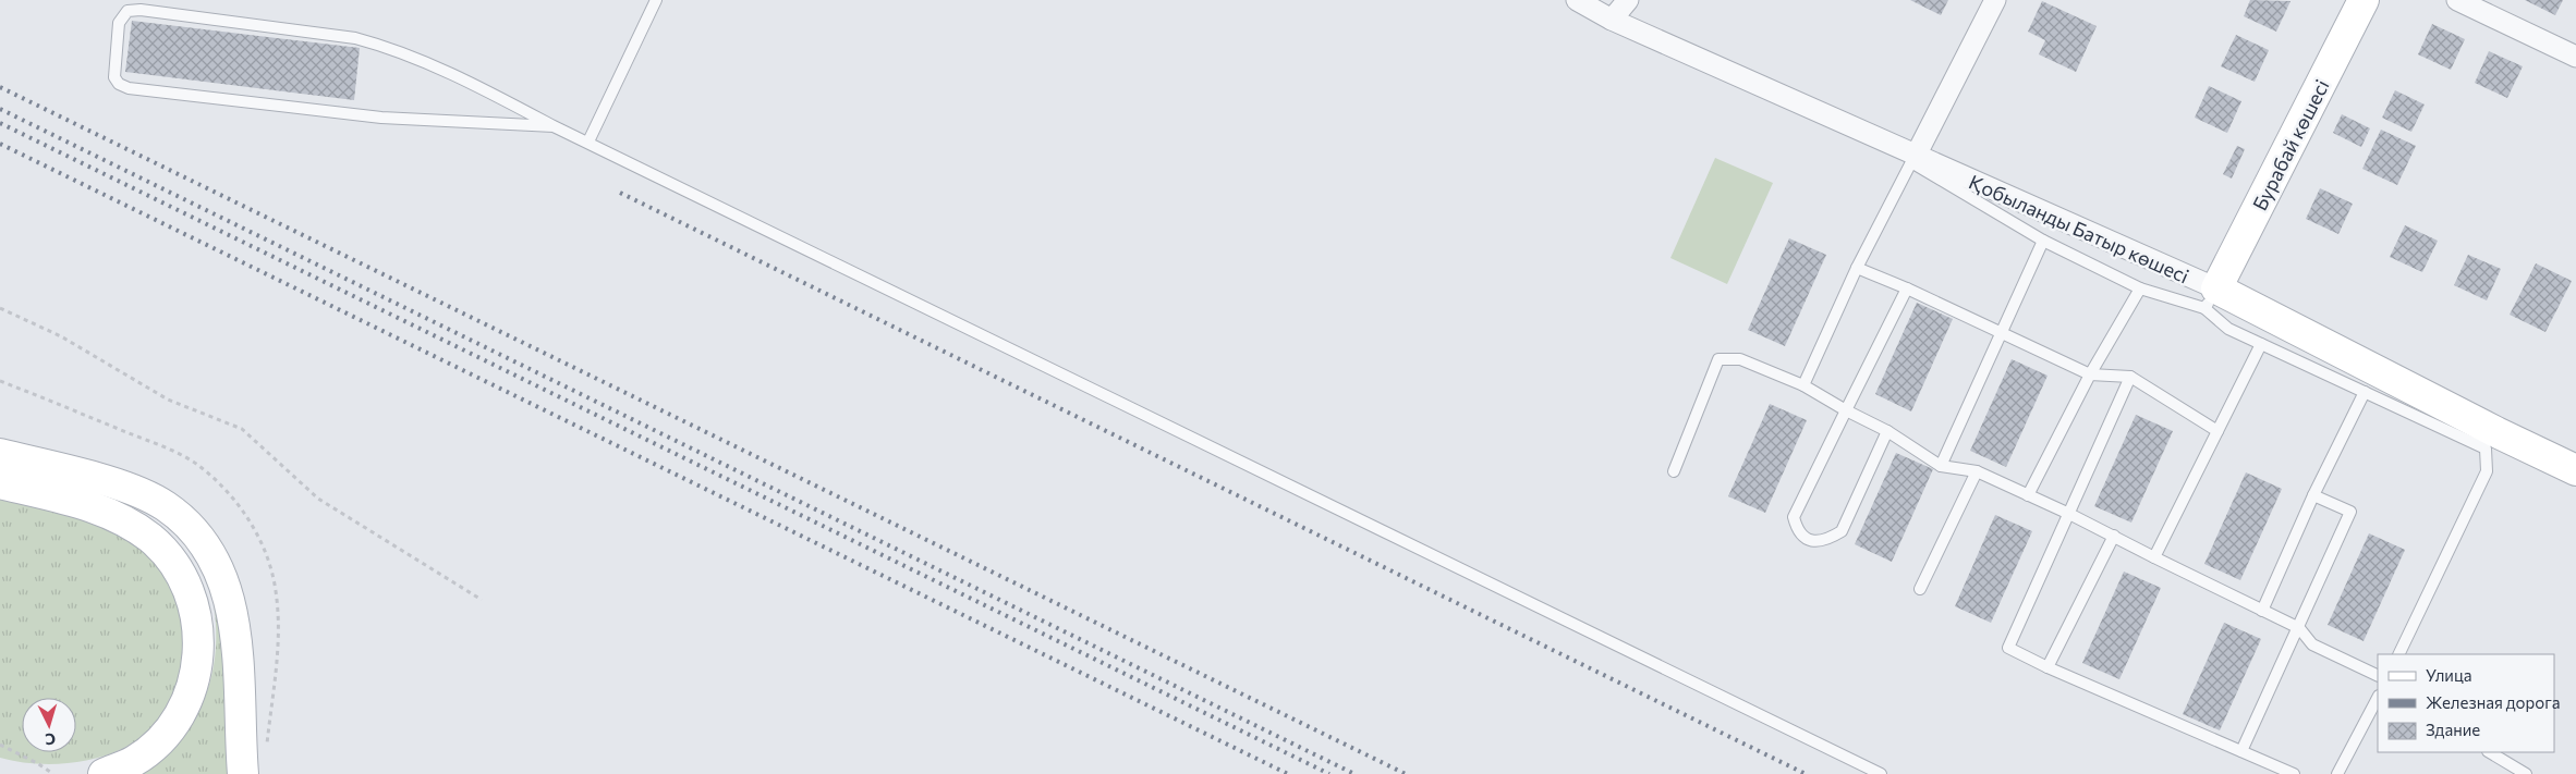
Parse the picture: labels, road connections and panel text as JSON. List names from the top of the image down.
{
  "streets": {
    "main road": ["Бурабай көшесі", "Қобыланды Батыр көшесі"]
  },
  "crossings": [
    ["Бурабай көшесі", "Қобыланды Батыр көшесі"]
  ],
  "legend": ["Улица", "Железная дорога", "Здание"],
  "north": "bottom"
}
